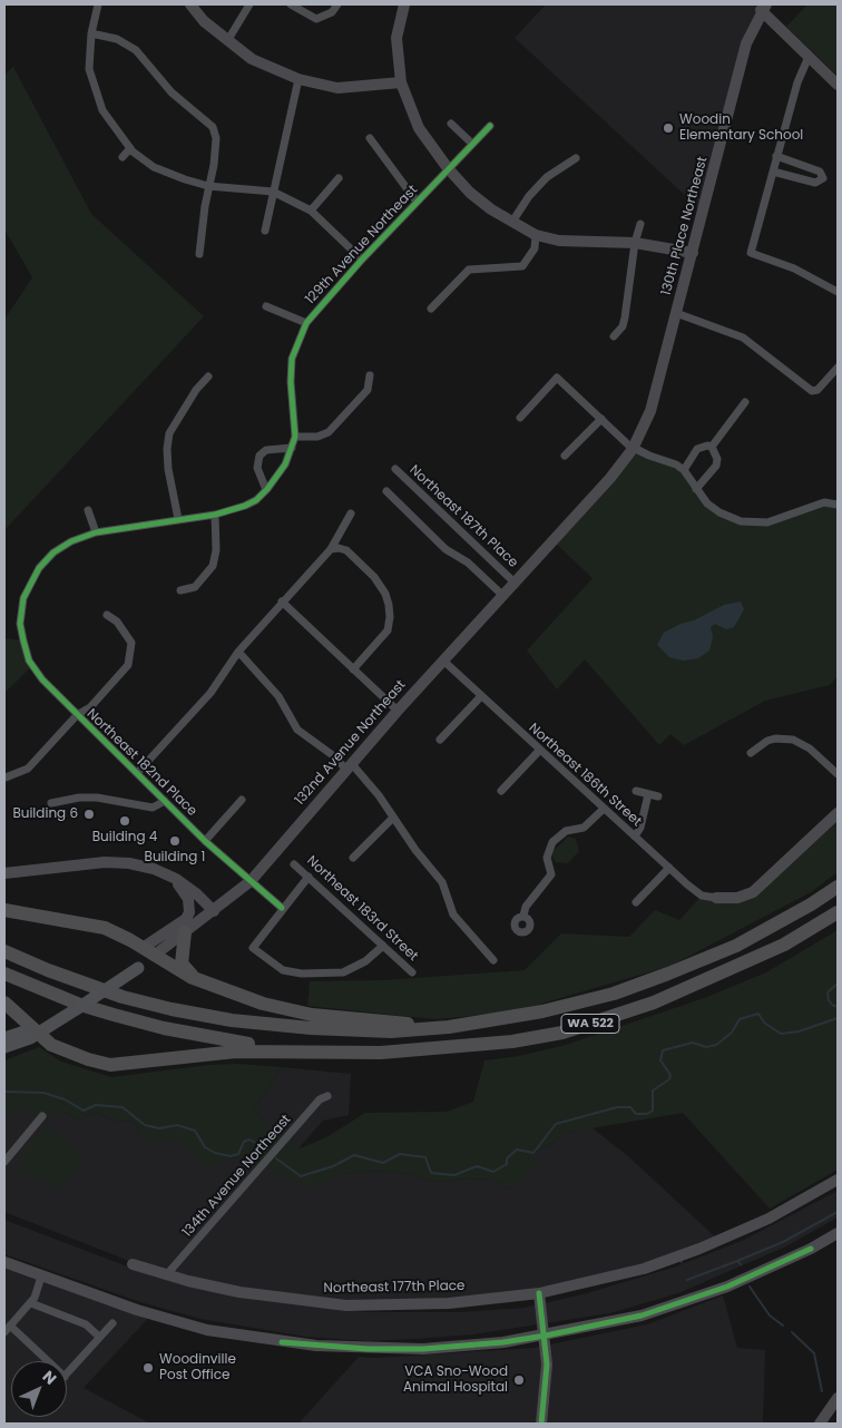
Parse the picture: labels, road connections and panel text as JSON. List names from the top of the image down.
{
  "streets": {
    "highway": ["WA 522"],
    "main road": ["130th Place Northeast", "132nd Avenue Northeast", "Northeast 177th Place"],
    "street": [
      "129th Avenue Northeast",
      "Northeast 187th Place",
      "Northeast 182nd Place",
      "Northeast 186th Street",
      "Northeast 183rd Street",
      "134th Avenue Northeast"
    ]
  },
  "crossings": [
    ["130th Place Northeast", "132nd Avenue Northeast"],
    ["129th Avenue Northeast", "Northeast 182nd Place"],
    ["Northeast 187th Place", "132nd Avenue Northeast"],
    ["132nd Avenue Northeast", "Northeast 182nd Place"],
    ["132nd Avenue Northeast", "Northeast 186th Street"],
    ["134th Avenue Northeast", "Northeast 177th Place"]
  ],
  "places": [
    "Woodin Elementary School",
    "Building 6",
    "Building 4",
    "Building 1",
    "Woodinville Post Office",
    "VCA Sno-Wood Animal Hospital"
  ],
  "north": "top right"
}
